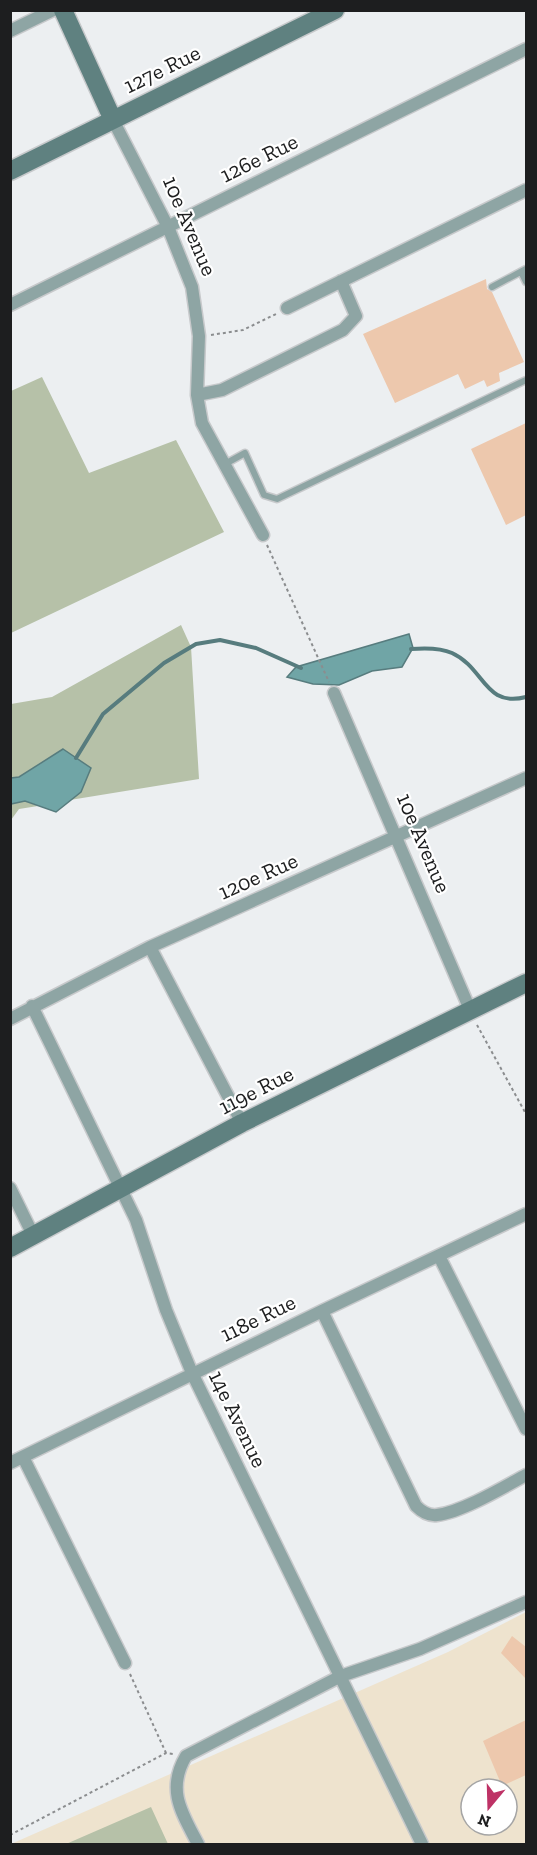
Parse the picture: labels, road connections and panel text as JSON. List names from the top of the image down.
{
  "streets": {
    "street": [
      "127e Rue",
      "126e Rue",
      "10e Avenue",
      "120e Rue",
      "119e Rue",
      "118e Rue",
      "14e Avenue"
    ]
  },
  "crossings": [
    ["127e Rue", "10e Avenue"],
    ["126e Rue", "10e Avenue"],
    ["10e Avenue", "120e Rue"],
    ["10e Avenue", "119e Rue"],
    ["120e Rue", "14e Avenue"],
    ["119e Rue", "14e Avenue"],
    ["118e Rue", "14e Avenue"]
  ],
  "north": "bottom"
}
